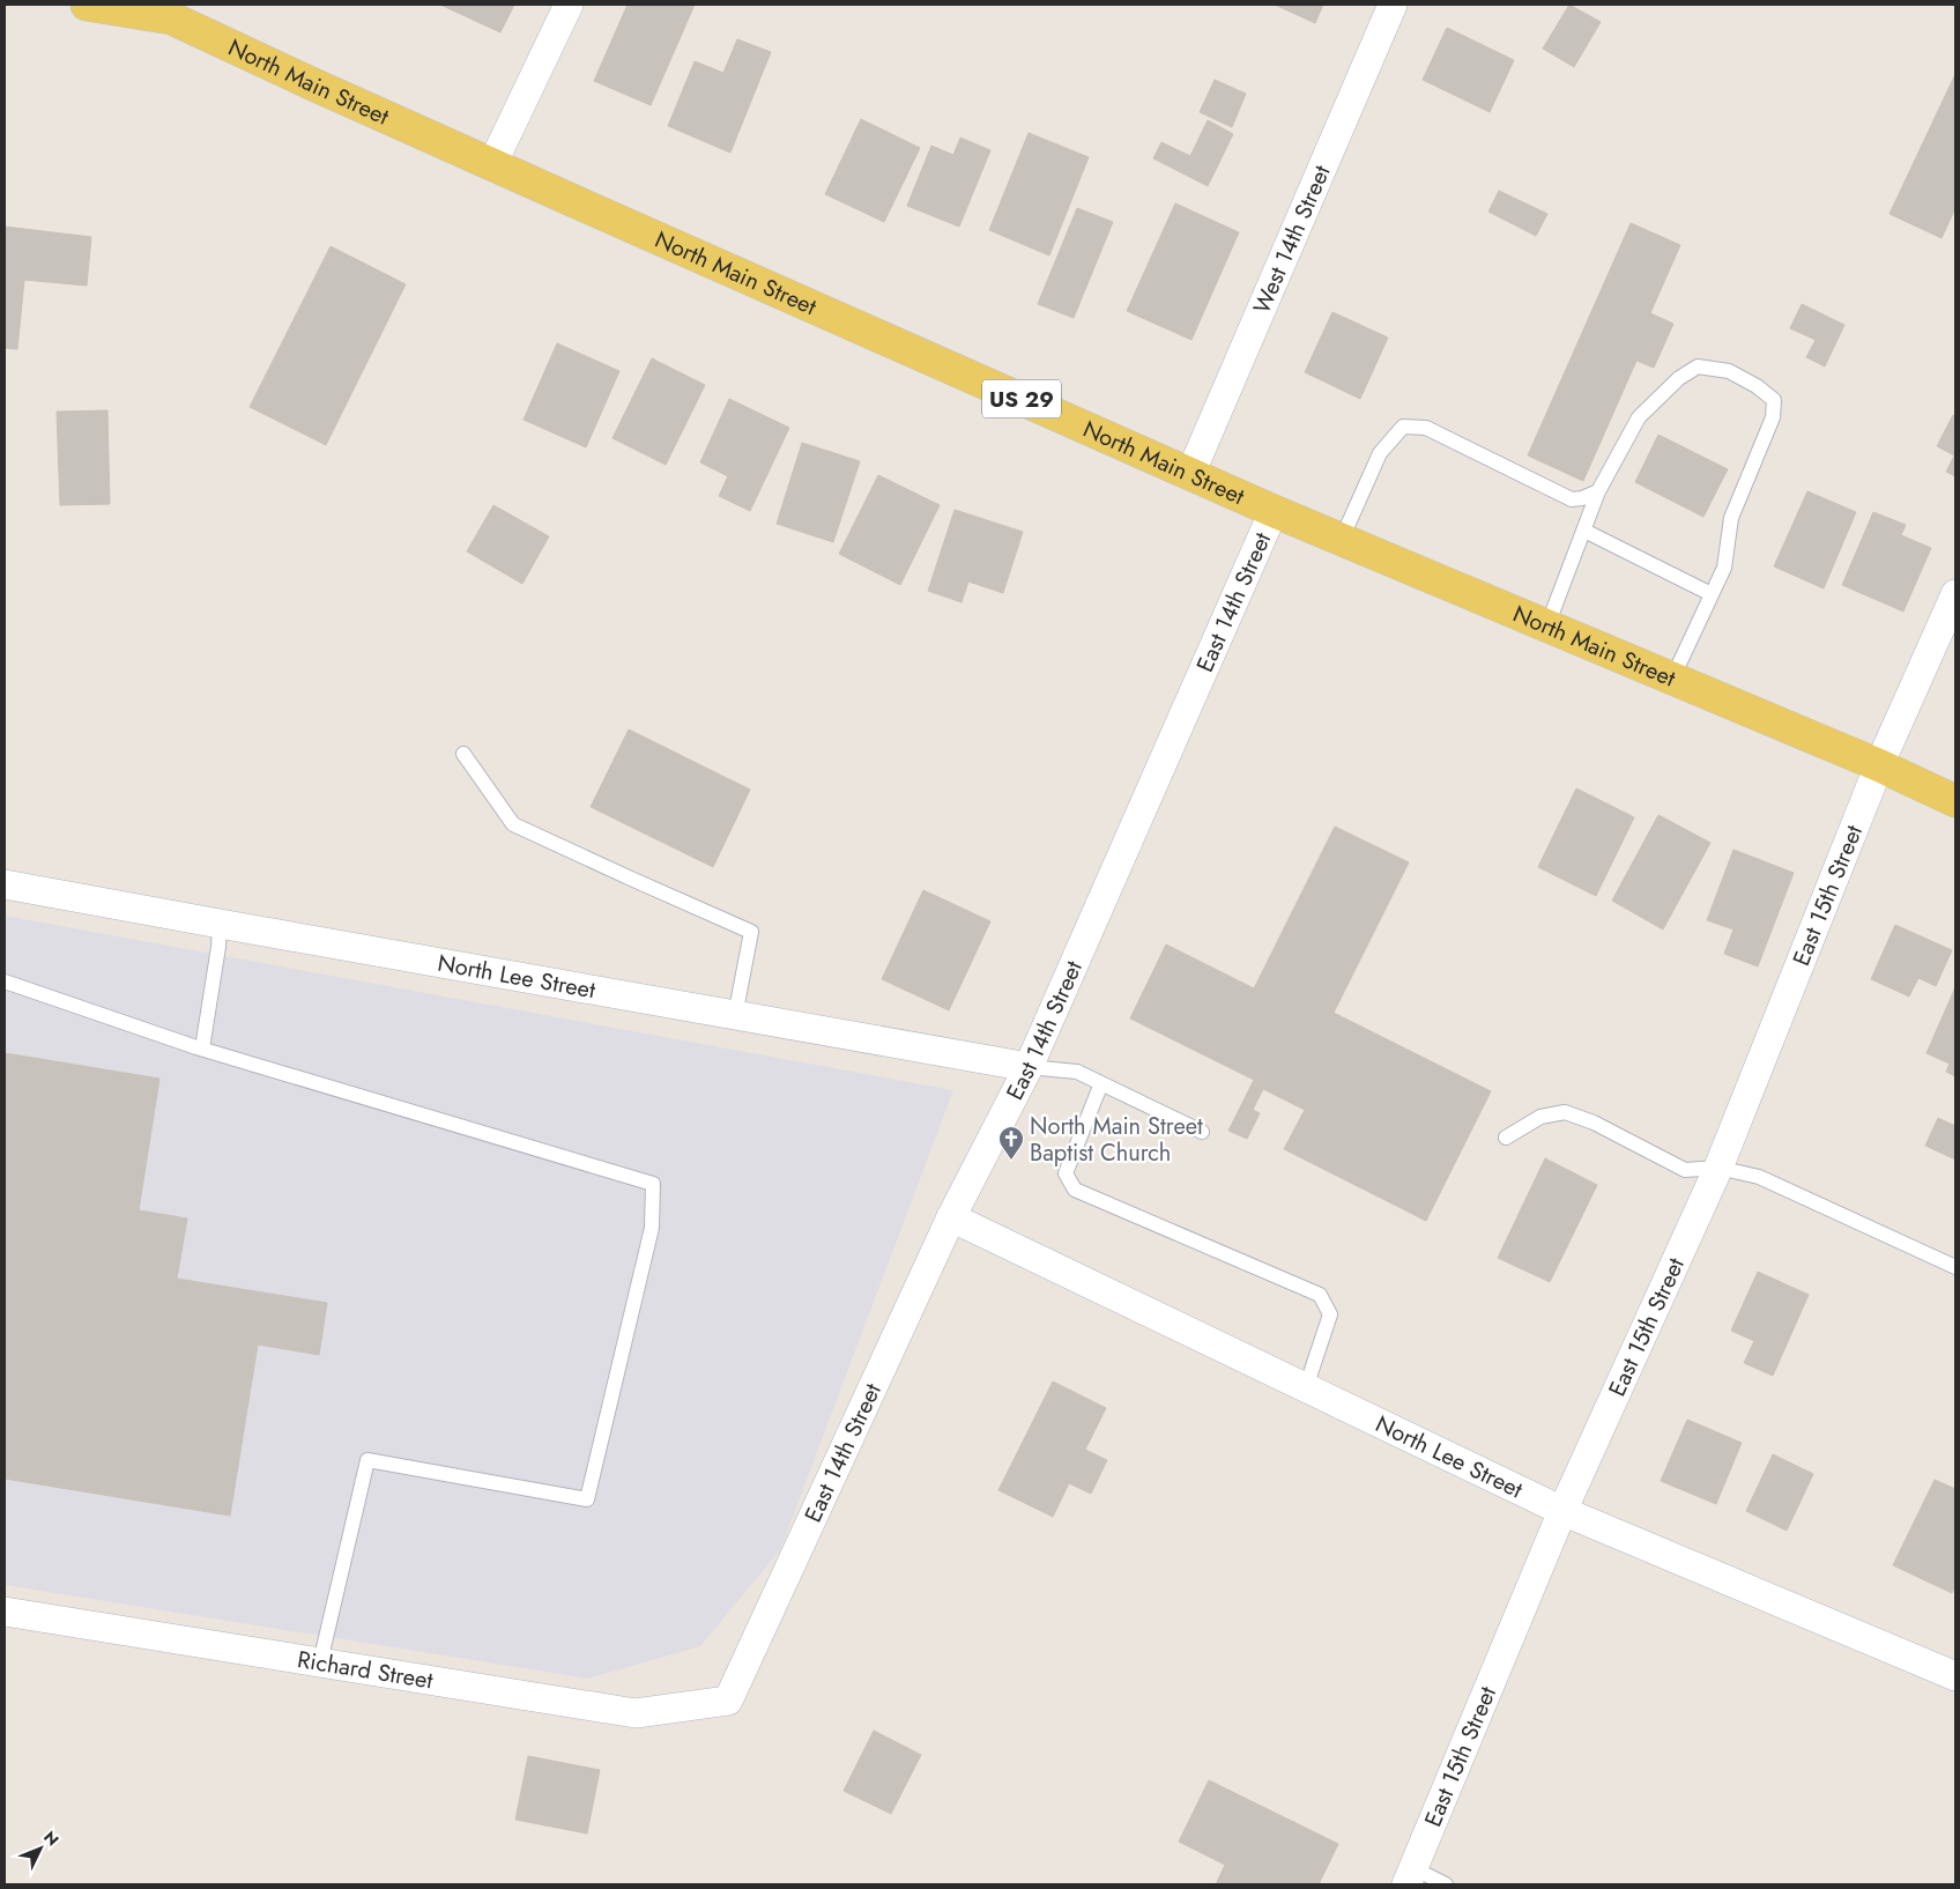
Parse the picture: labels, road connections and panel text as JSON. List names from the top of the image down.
{
  "streets": {
    "main road": ["North Main Street", "US 29"],
    "street": [
      "West 14th Street",
      "East 14th Street",
      "East 15th Street",
      "North Lee Street",
      "Richard Street"
    ]
  },
  "crossings": [
    ["North Main Street", "West 14th Street"],
    ["North Main Street", "East 14th Street"],
    ["North Main Street", "East 15th Street"],
    ["East 14th Street", "North Lee Street"],
    ["East 14th Street", "Richard Street"],
    ["East 15th Street", "North Lee Street"]
  ],
  "places": {
    "church": ["North Main Street Baptist Church"]
  },
  "north": "top right"
}
